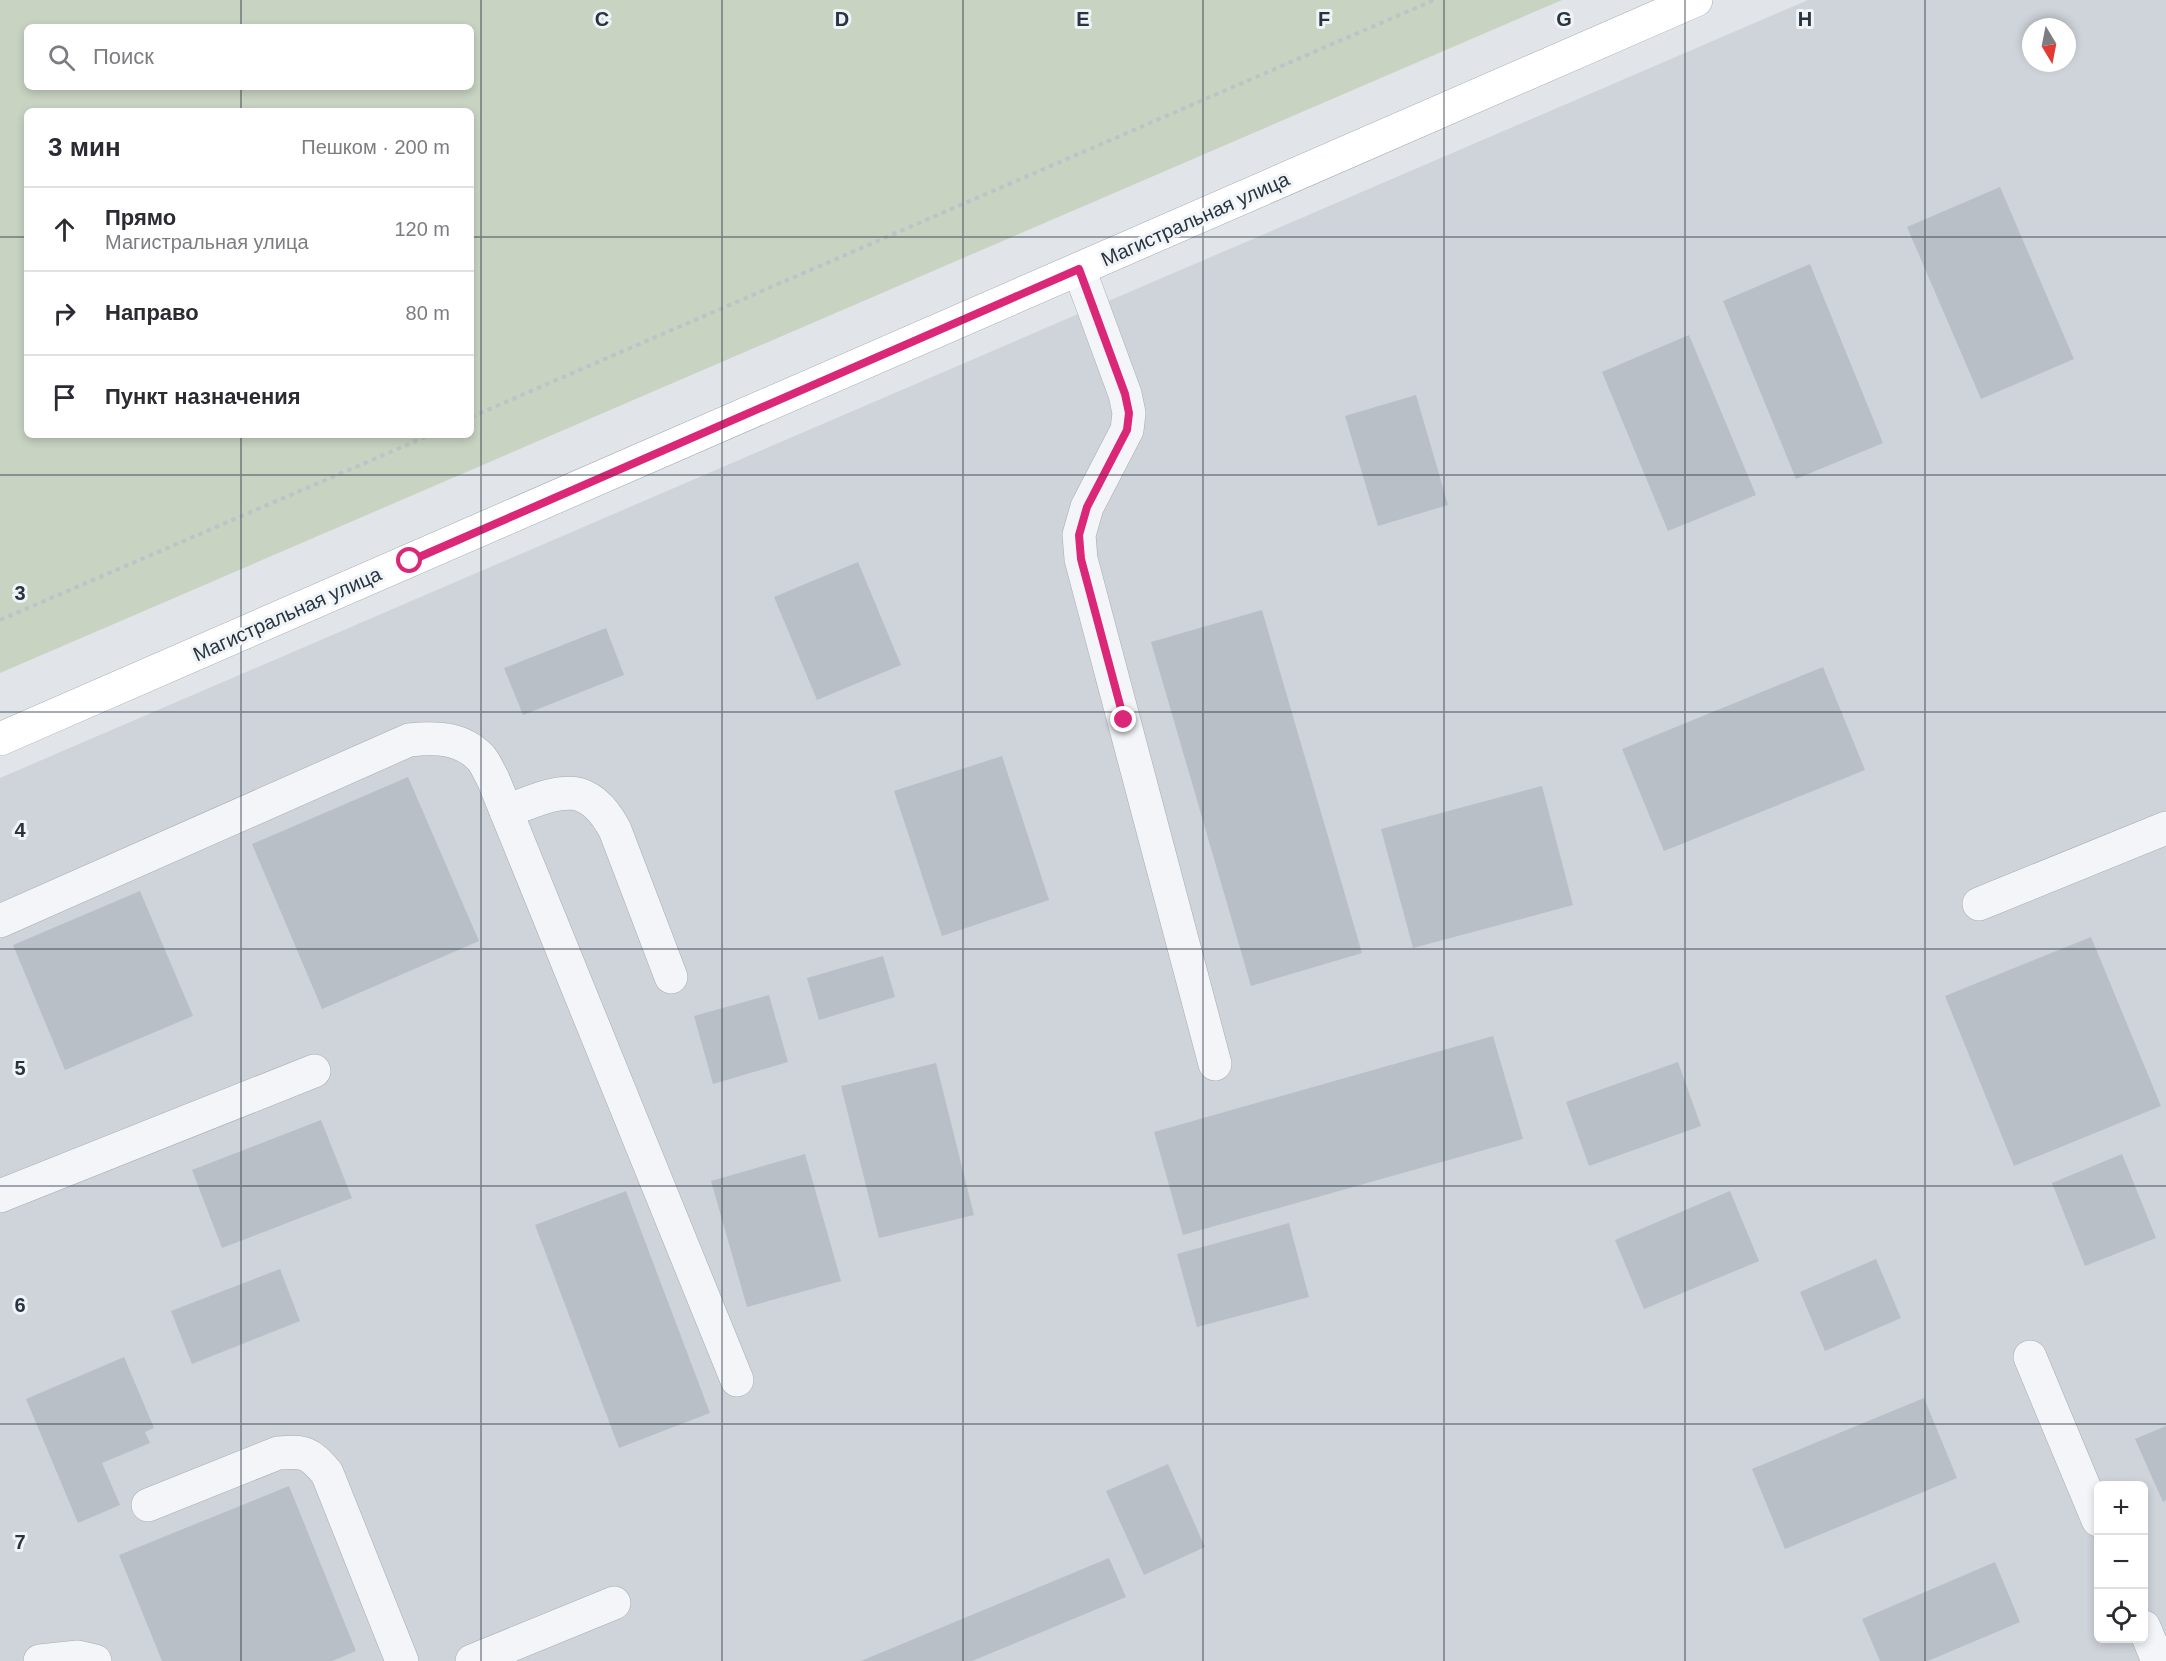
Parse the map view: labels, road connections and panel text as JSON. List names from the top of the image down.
{
  "streets": {
    "main road": ["Магистральная улица"]
  },
  "north": "bottom",
  "page": {
    "search": "Поиск",
    "heading": ["3 мин", "Пешком · 200 m"],
    "list": [
      ["Прямо", "Магистральная улица", "120 m"],
      ["Направо", "80 m"],
      "Пункт назначения"
    ],
    "map_buttons": ["+", "−"]
  },
  "grid": {
    "columns": [
      "C",
      "D",
      "E",
      "F",
      "G",
      "H"
    ],
    "rows": [
      "3",
      "4",
      "5",
      "6",
      "7"
    ]
  }
}
